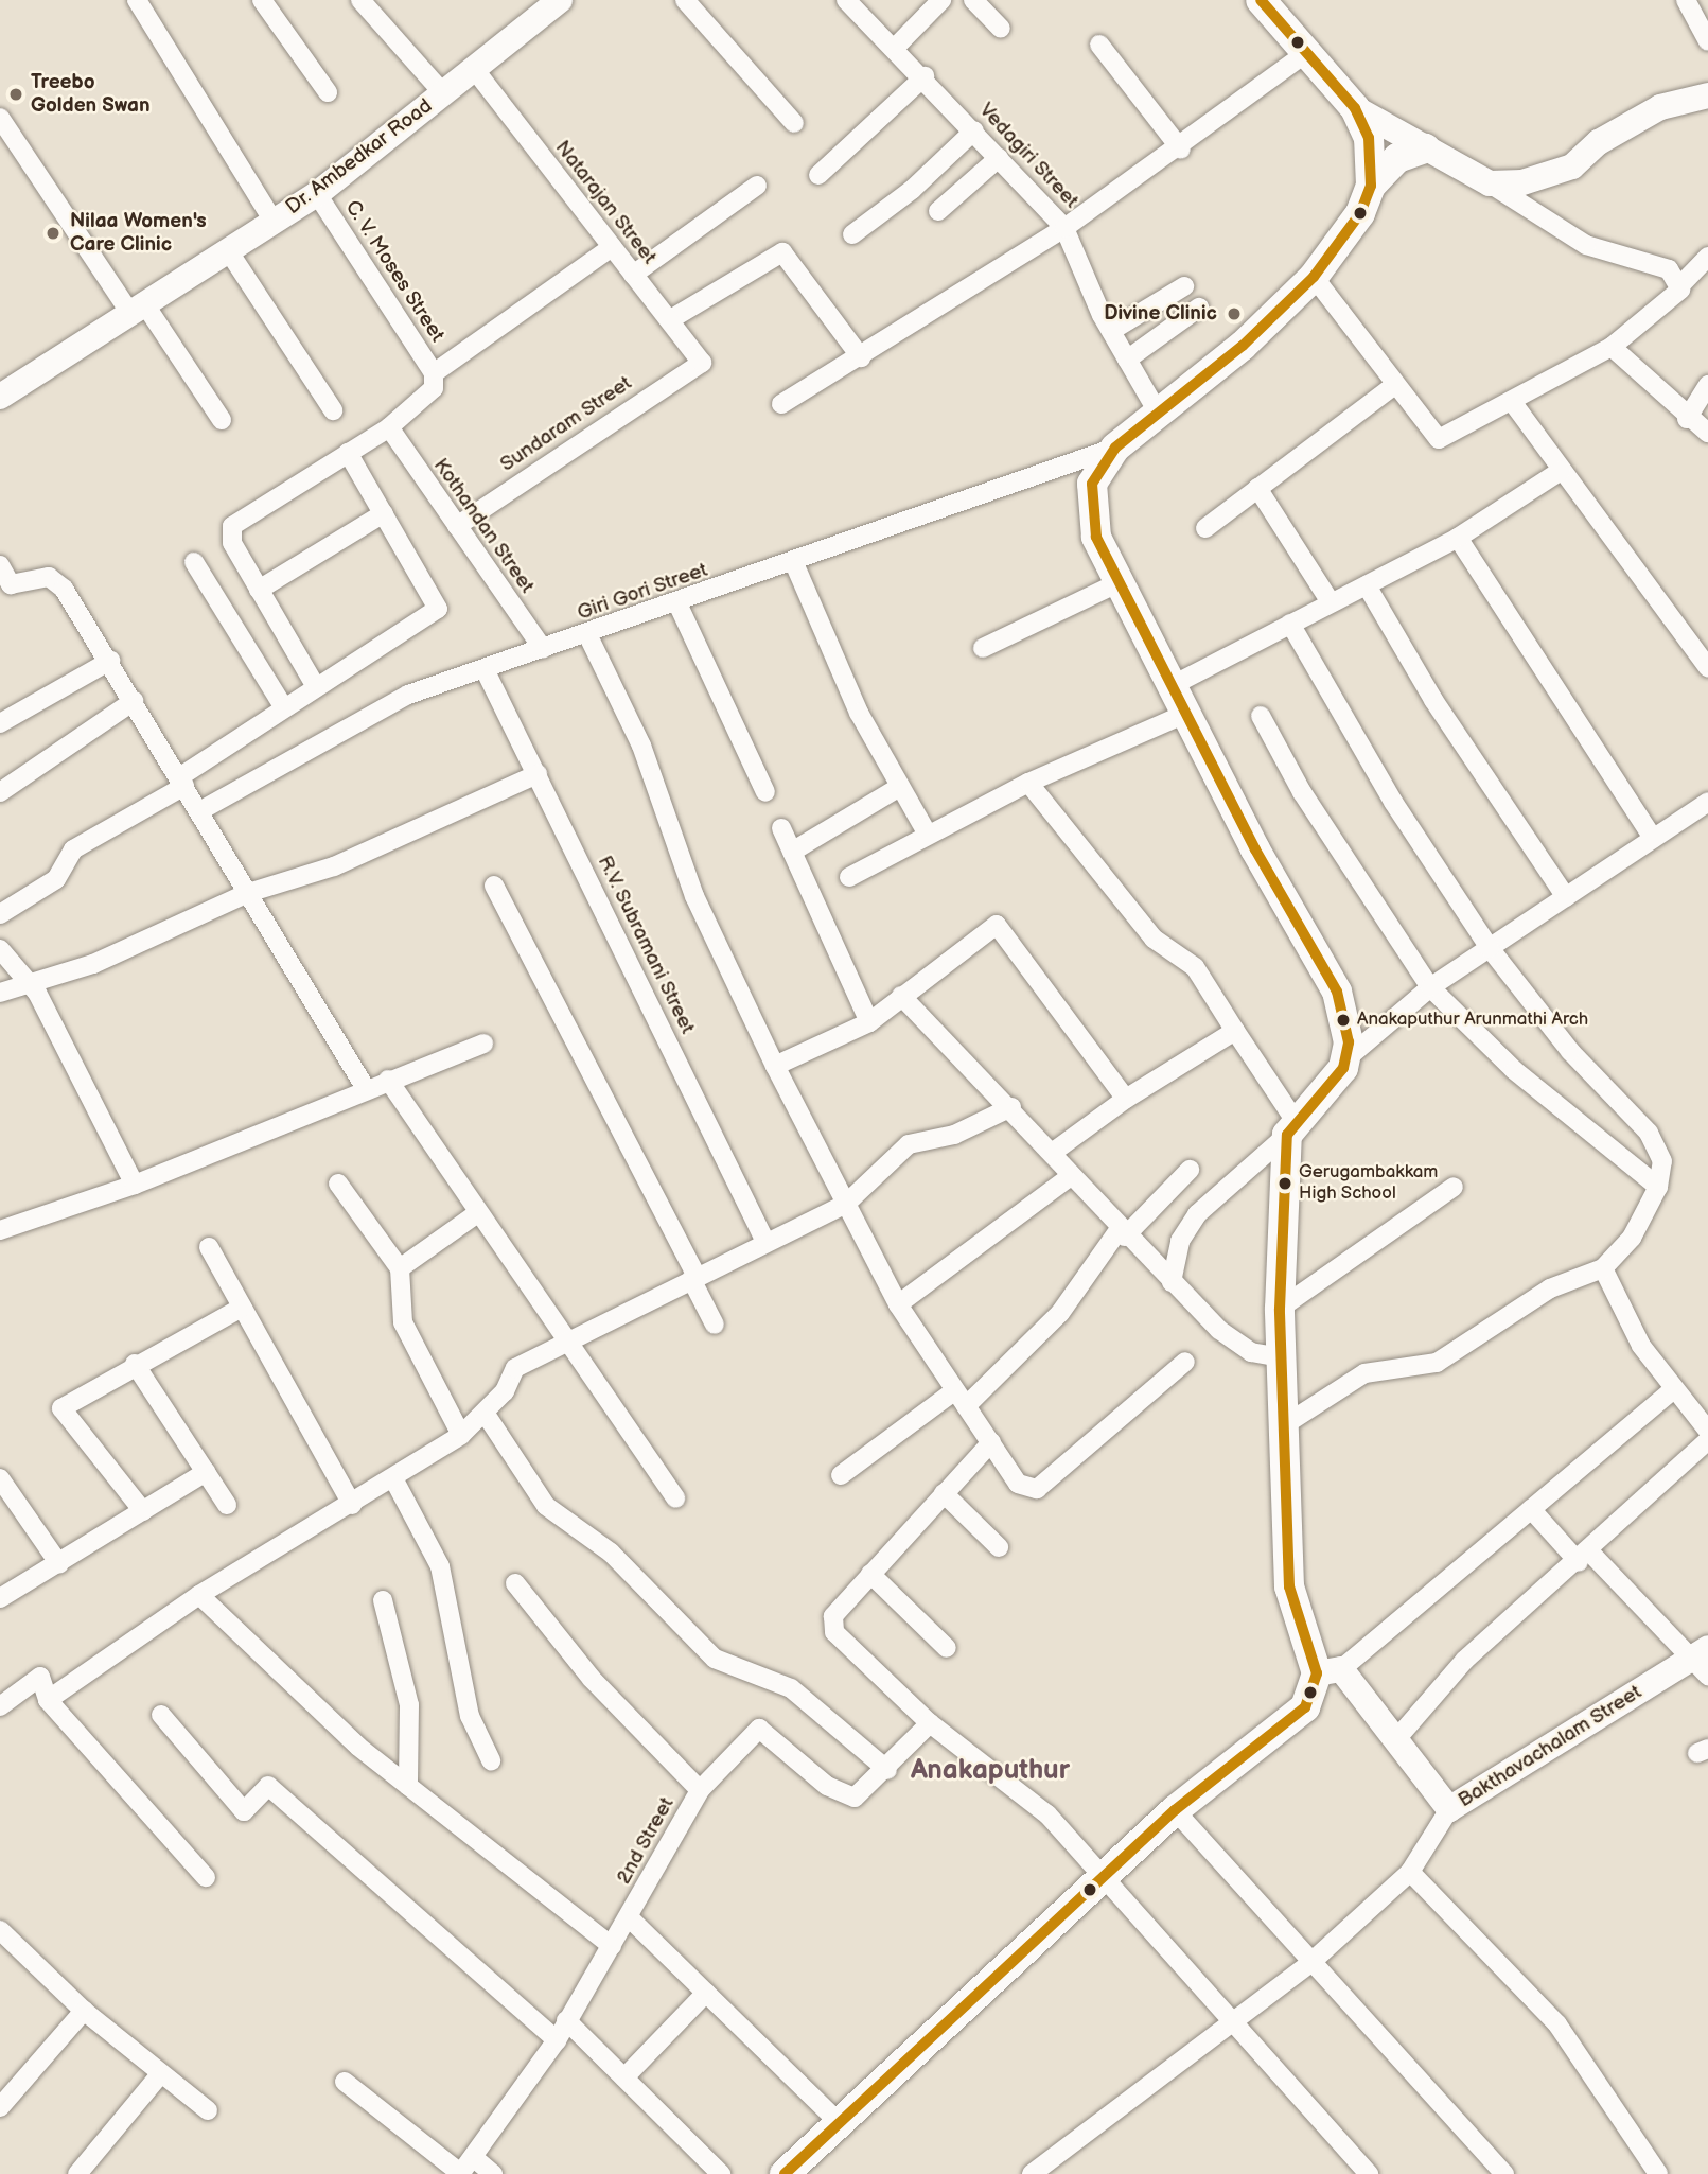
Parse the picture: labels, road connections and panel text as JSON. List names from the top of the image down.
{
  "streets": {
    "street": [
      "Vedagiri Street",
      "Dr. Ambedkar Road",
      "Natarajan Street",
      "C. V. Moses Street",
      "Sundaram Street",
      "Kothandan Street",
      "Giri Gori Street",
      "R.V. Subramani Street",
      "Bakthavachalam Street",
      "2nd Street"
    ]
  },
  "crossings": [
    ["Dr. Ambedkar Road", "Natarajan Street"],
    ["Dr. Ambedkar Road", "C. V. Moses Street"],
    ["Natarajan Street", "Sundaram Street"],
    ["Sundaram Street", "Kothandan Street"],
    ["Kothandan Street", "Giri Gori Street"],
    ["Giri Gori Street", "R.V. Subramani Street"]
  ],
  "districts": ["Anakaputhur"],
  "places": [
    "Treebo Golden Swan",
    "Nilaa Women's Care Clinic",
    "Divine Clinic",
    "Anakaputhur Arunmathi Arch",
    "Gerugambakkam High School"
  ]
}
